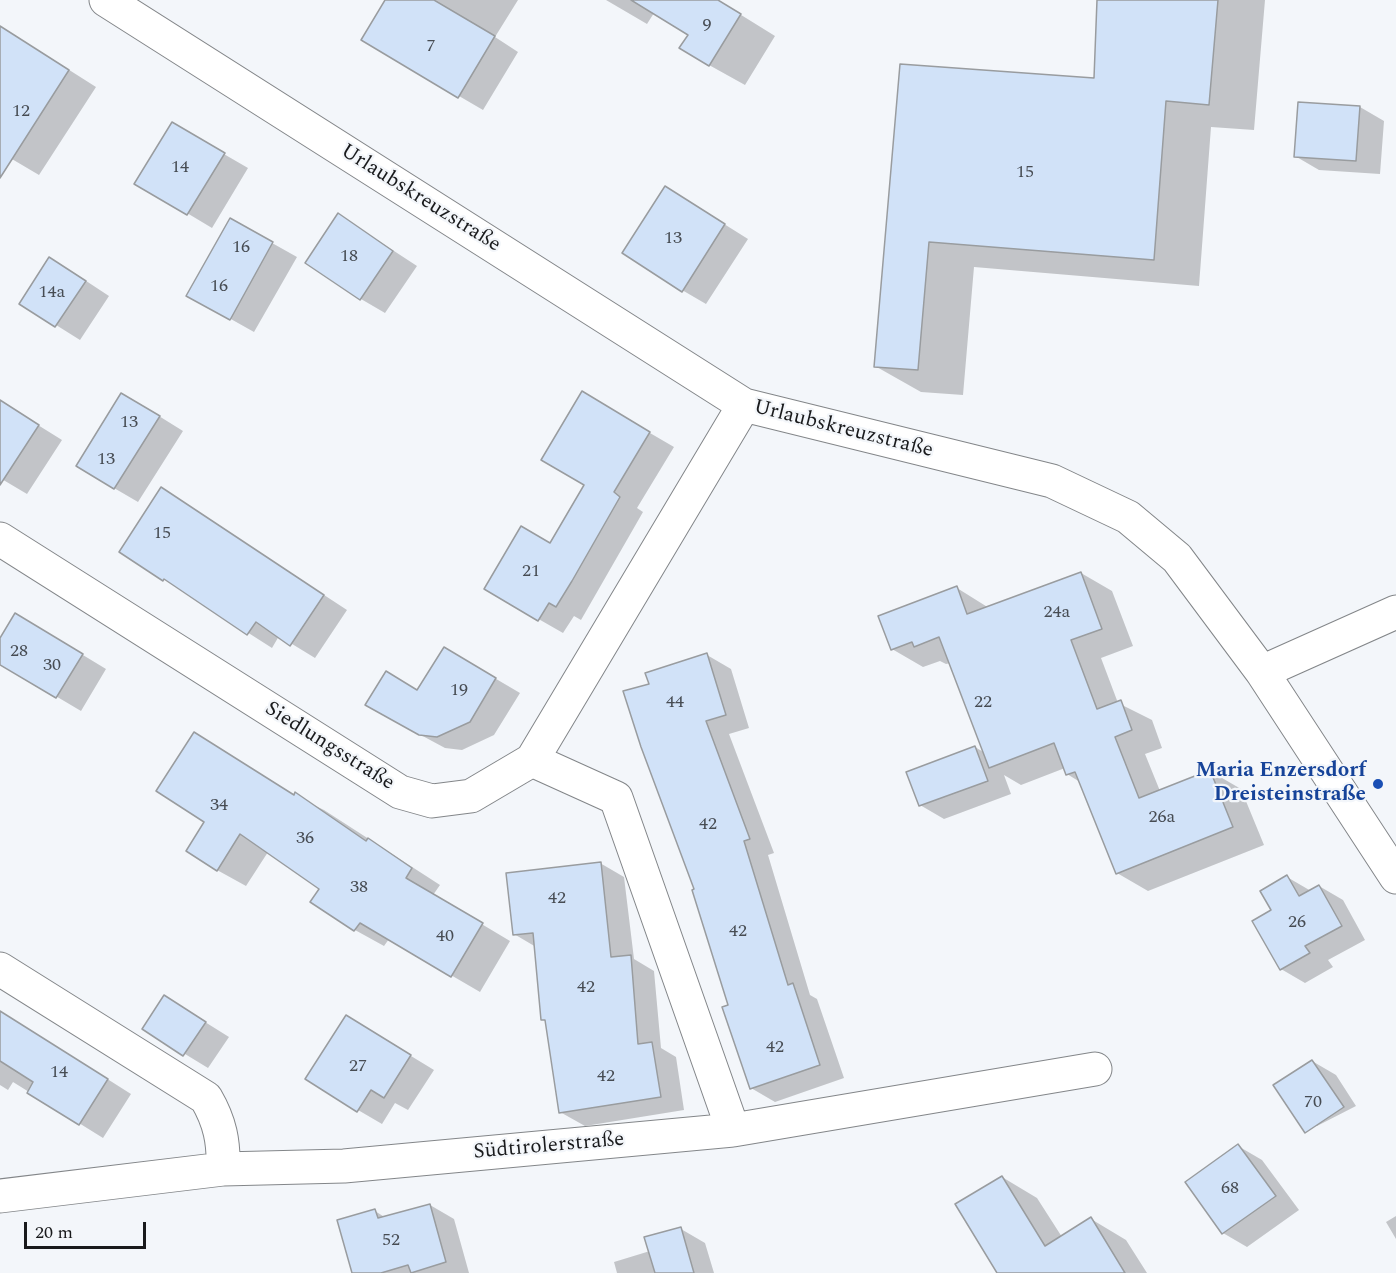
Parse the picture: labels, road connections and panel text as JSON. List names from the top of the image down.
{
  "streets": {
    "street": ["Urlaubskreuzstraße", "Siedlungsstraße", "Südtirolerstraße"]
  },
  "crossings": [
    ["Urlaubskreuzstraße", "Siedlungsstraße"]
  ],
  "places": ["Maria Enzersdorf Dreisteinstraße"],
  "house_numbers": [
    "9",
    "7",
    "12",
    "14",
    "15",
    "13",
    "16",
    "18",
    "16",
    "14a",
    "13",
    "13",
    "15",
    "21",
    "24a",
    "28",
    "30",
    "19",
    "44",
    "22",
    "34",
    "26a",
    "42",
    "36",
    "38",
    "42",
    "26",
    "42",
    "40",
    "42",
    "42",
    "27",
    "14",
    "42",
    "70",
    "68",
    "52"
  ],
  "scale_bar": "20 m"
}
